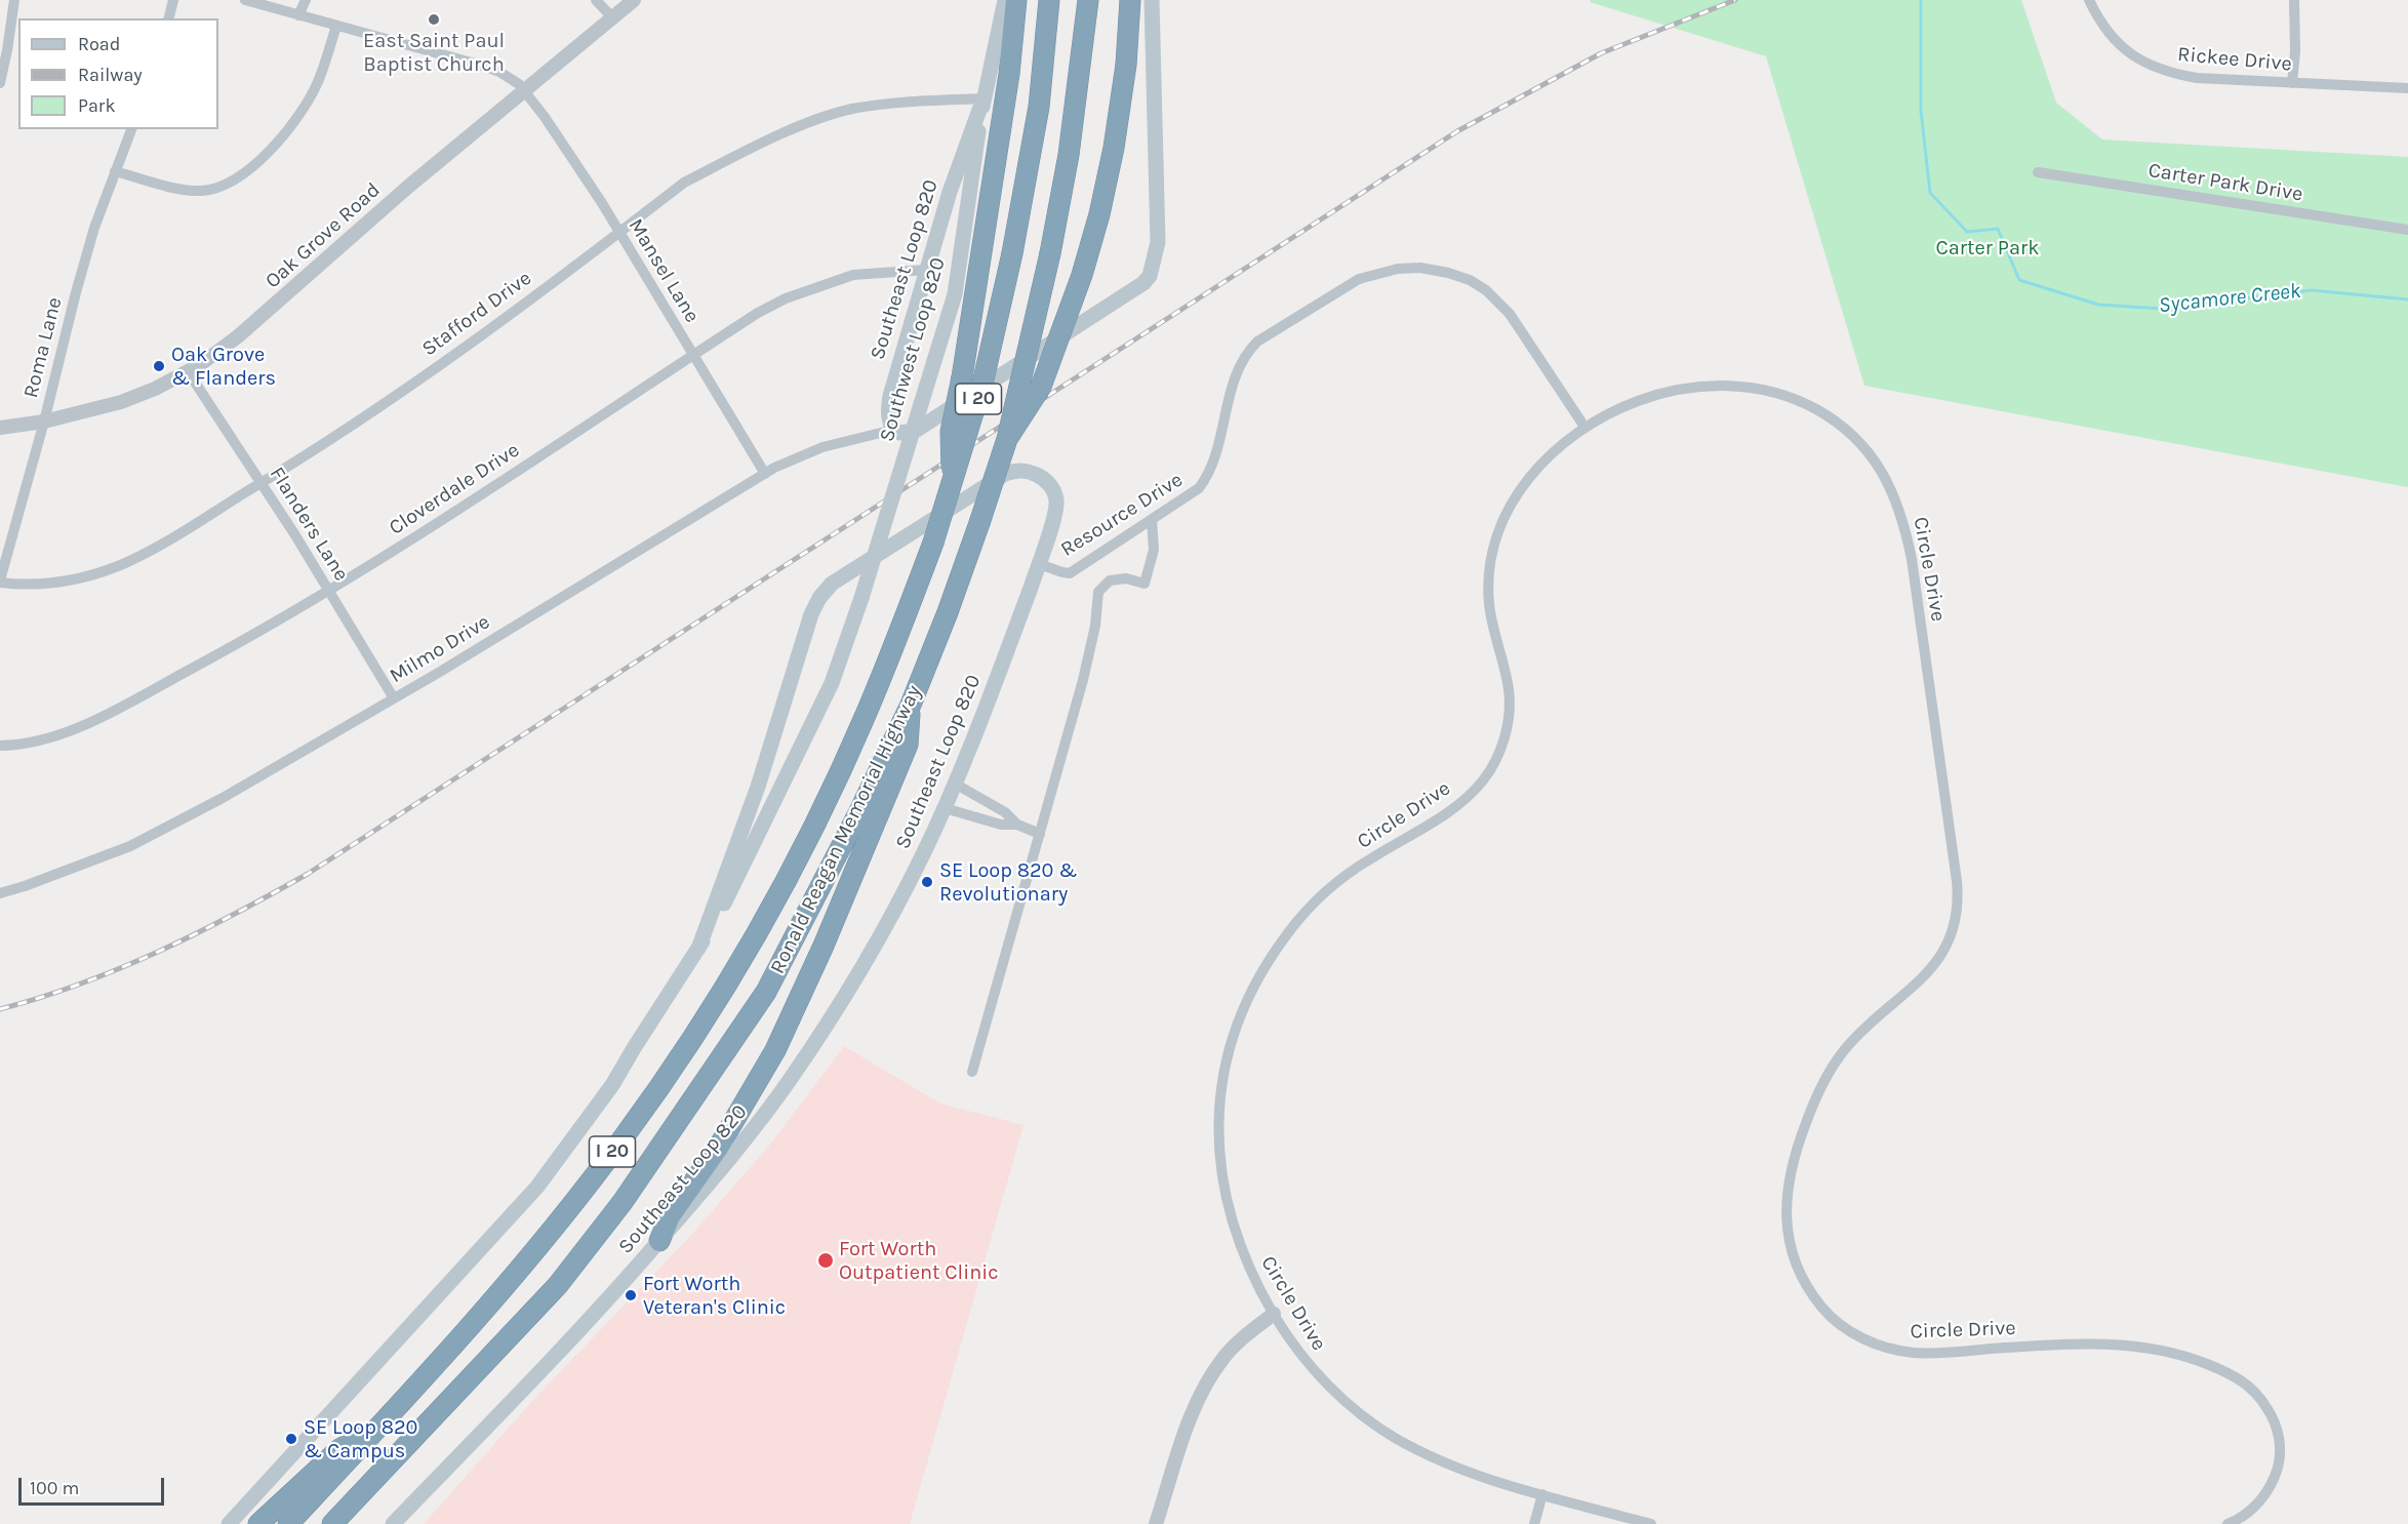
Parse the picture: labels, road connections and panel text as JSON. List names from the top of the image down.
{
  "streets": {
    "highway": ["I 20", "Ronald Reagan Memorial Highway"],
    "main road": ["Southeast Loop 820", "Southwest Loop 820"],
    "street": [
      "Rickee Drive",
      "Carter Park Drive",
      "Oak Grove Road",
      "Mansel Lane",
      "Stafford Drive",
      "Roma Lane",
      "Cloverdale Drive",
      "Resource Drive",
      "Flanders Lane",
      "Circle Drive",
      "Milmo Drive"
    ]
  },
  "crossings": [
    ["Oak Grove Road", "Mansel Lane"],
    ["Oak Grove Road", "Roma Lane"],
    ["Oak Grove Road", "Flanders Lane"],
    ["Southeast Loop 820", "Stafford Drive"],
    ["Southeast Loop 820", "Southwest Loop 820"],
    ["Southeast Loop 820", "Cloverdale Drive"],
    ["Southeast Loop 820", "Resource Drive"],
    ["Southeast Loop 820", "Milmo Drive"],
    ["Mansel Lane", "Stafford Drive"],
    ["Mansel Lane", "Cloverdale Drive"],
    ["Mansel Lane", "Milmo Drive"],
    ["Stafford Drive", "Roma Lane"],
    ["Stafford Drive", "Southwest Loop 820"],
    ["Stafford Drive", "Flanders Lane"],
    ["Cloverdale Drive", "Flanders Lane"],
    ["Resource Drive", "Circle Drive"],
    ["Flanders Lane", "Milmo Drive"]
  ],
  "water": ["Sycamore Creek"],
  "parks": ["Carter Park"],
  "places": [
    "East Saint Paul Baptist Church",
    "Oak Grove & Flanders",
    "SE Loop 820 & Revolutionary",
    "Fort Worth Outpatient Clinic",
    "Fort Worth Veteran's Clinic",
    "SE Loop 820 & Campus"
  ],
  "legend": ["Road", "Railway", "Park"],
  "scale_bar": "100 m"
}
